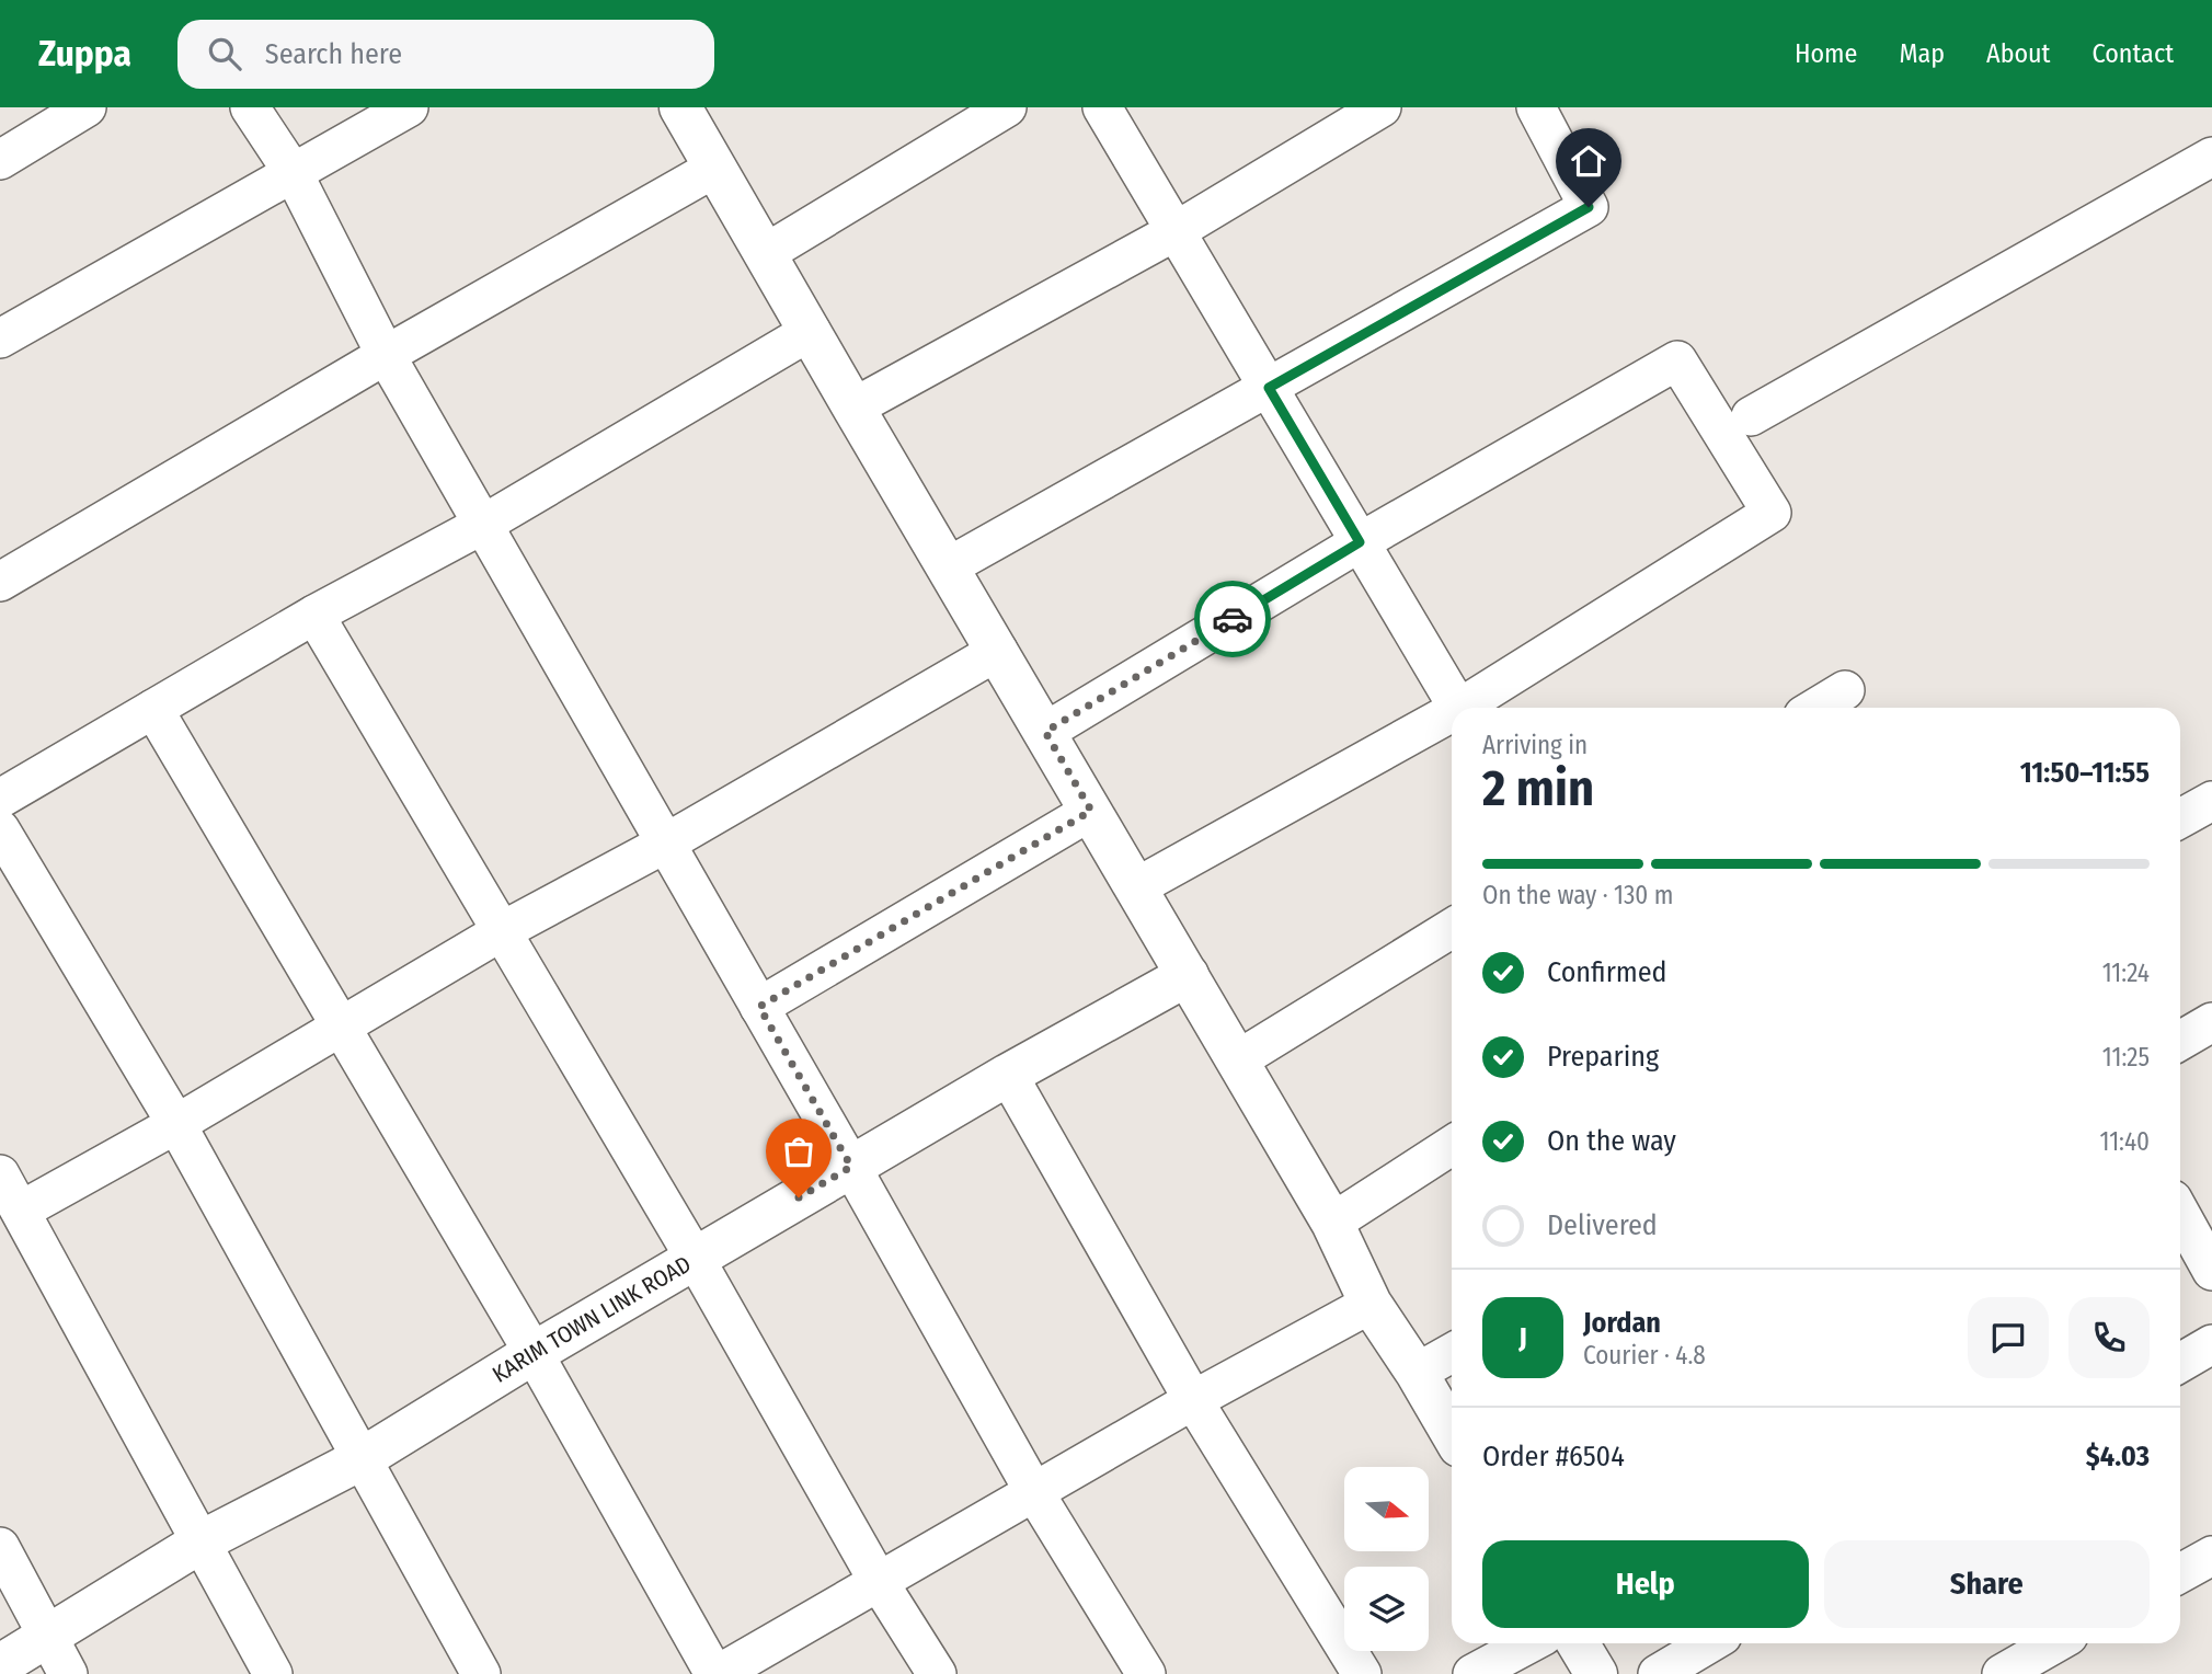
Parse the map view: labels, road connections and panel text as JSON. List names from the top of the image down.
{
  "streets": {
    "street": ["KARIM TOWN LINK ROAD"]
  },
  "north": "right",
  "page": {
    "header": "Zuppa",
    "search": "Search here",
    "nav": [
      "Home",
      "Map",
      "About",
      "Contact"
    ],
    "heading": ["2 min", "Arriving in", "11:50–11:55"],
    "panel": [
      "Jordan",
      "Courier · 4.8",
      "Order #6504",
      "$4.03"
    ],
    "bar": "On the way · 130 m",
    "list": [
      ["Confirmed", "11:24"],
      ["Preparing", "11:25"],
      ["On the way", "11:40"],
      "Delivered"
    ],
    "round": "J",
    "buttons": ["Help", "Share"]
  }
}
